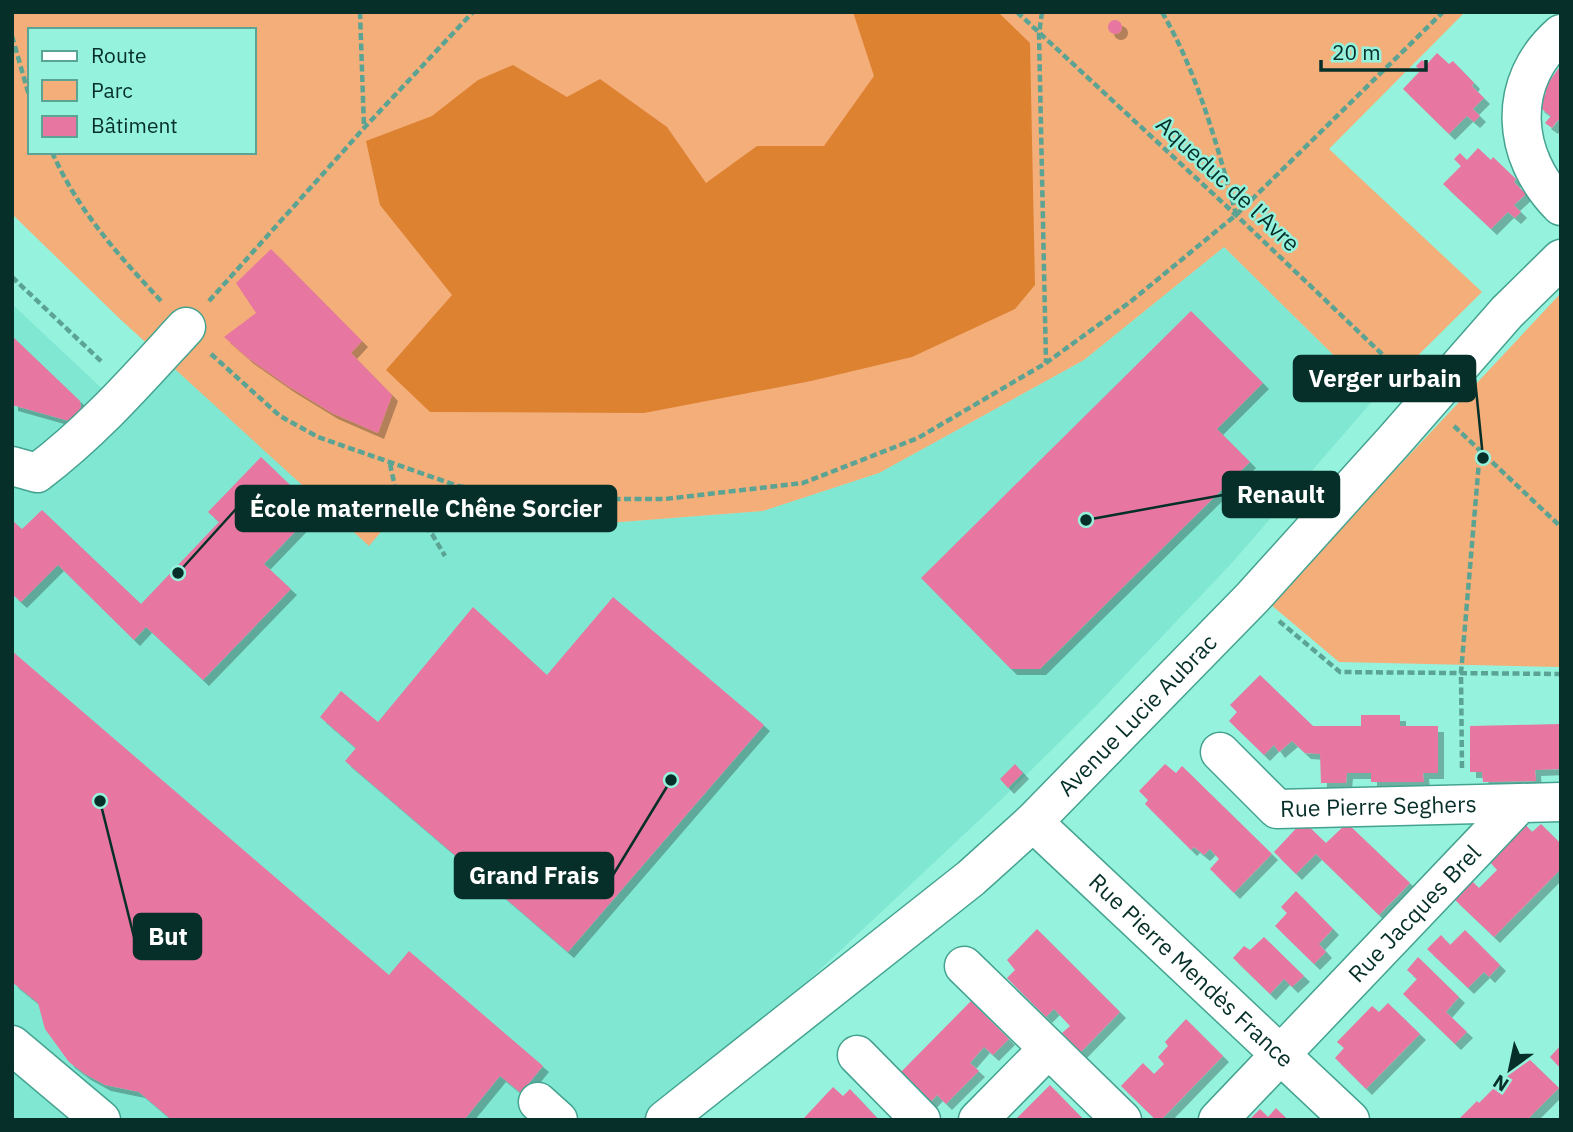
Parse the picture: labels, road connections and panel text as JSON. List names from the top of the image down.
{
  "streets": {
    "street": [
      "Avenue Lucie Aubrac",
      "Rue Pierre Seghers",
      "Rue Jacques Brel",
      "Rue Pierre Mendès France"
    ],
    "path": ["Aqueduc de l'Avre"]
  },
  "crossings": [
    ["Avenue Lucie Aubrac", "Rue Pierre Mendès France"],
    ["Rue Pierre Seghers", "Rue Jacques Brel"],
    ["Rue Jacques Brel", "Rue Pierre Mendès France"]
  ],
  "places": [
    "Verger urbain",
    "Renault",
    "École maternelle Chêne Sorcier",
    "Grand Frais",
    "But"
  ],
  "legend": ["Route", "Parc", "Bâtiment"],
  "scale_bar": "20 m",
  "north": "bottom left"
}
